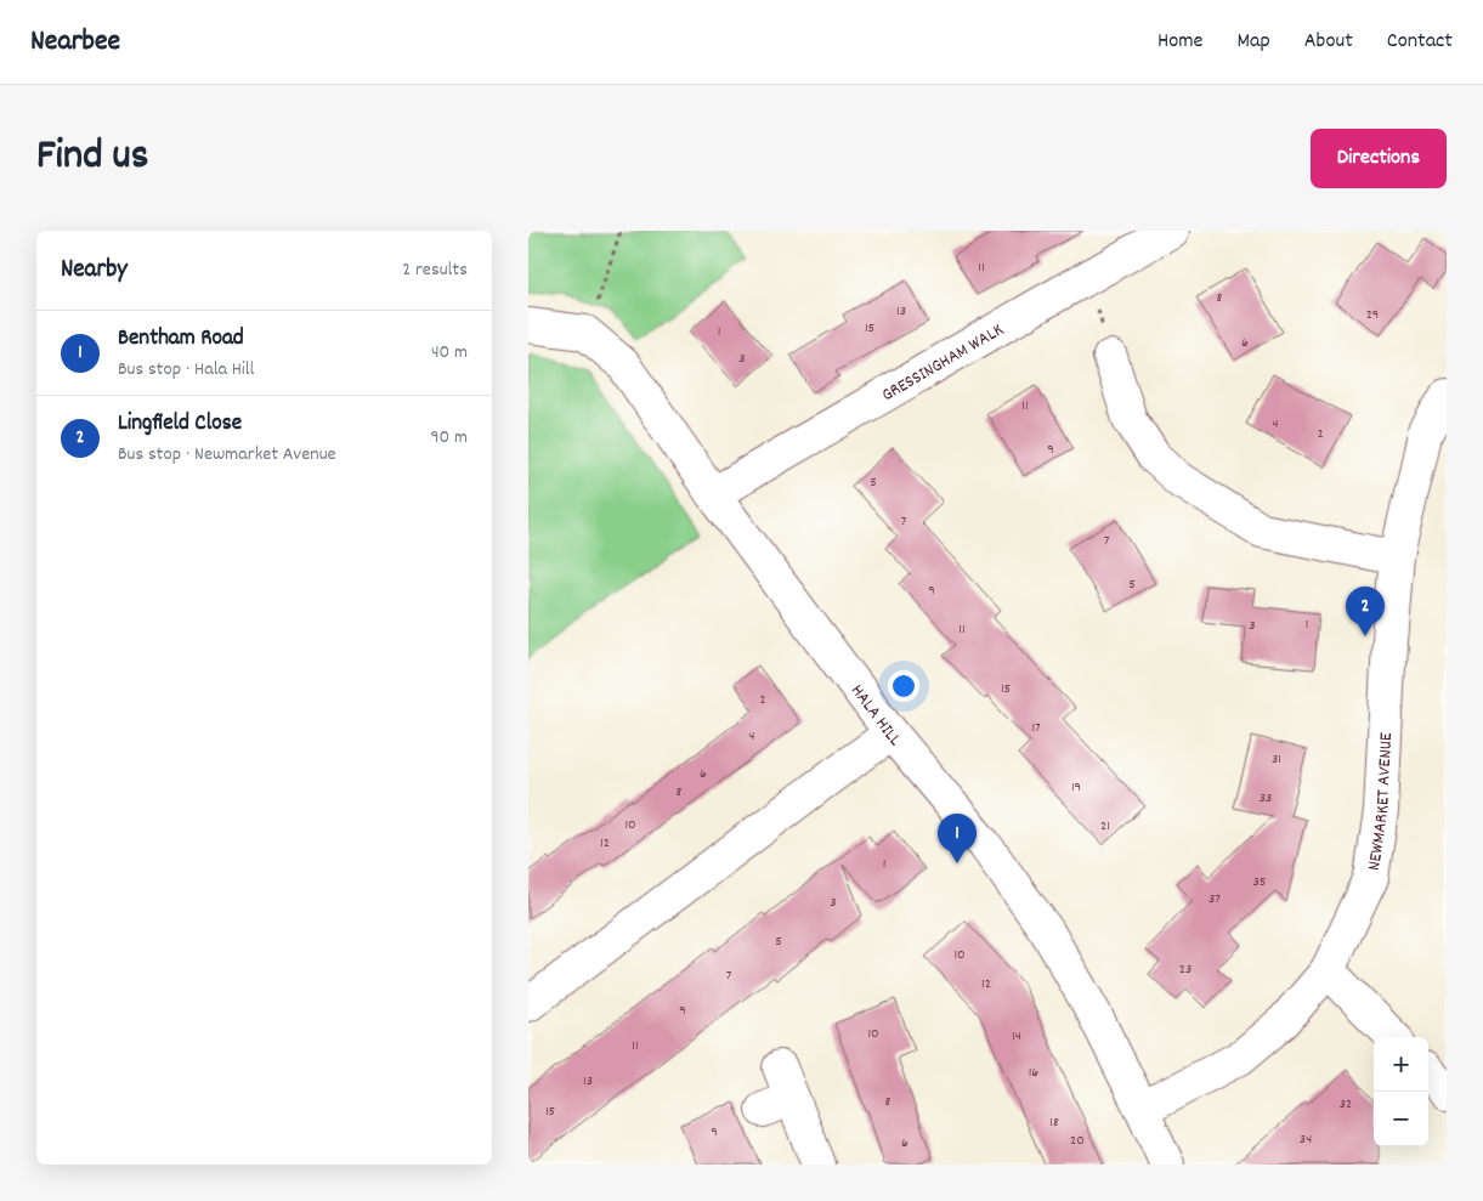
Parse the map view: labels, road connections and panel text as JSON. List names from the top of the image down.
{
  "streets": {
    "street": ["GRESSINGHAM WALK", "HALA HILL", "NEWMARKET AVENUE"]
  },
  "crossings": [
    ["GRESSINGHAM WALK", "HALA HILL"],
    ["HALA HILL", "NEWMARKET AVENUE"]
  ],
  "house_numbers": [
    "11",
    "8",
    "13",
    "29",
    "15",
    "1",
    "6",
    "3",
    "11",
    "4",
    "2",
    "9",
    "5",
    "7",
    "7",
    "5",
    "9",
    "1",
    "3",
    "11",
    "15",
    "2",
    "17",
    "4",
    "31",
    "6",
    "19",
    "8",
    "33",
    "10",
    "21",
    "12",
    "1",
    "35",
    "37",
    "3",
    "5",
    "10",
    "23",
    "7",
    "12",
    "9",
    "10",
    "14",
    "11",
    "16",
    "13",
    "8",
    "32",
    "15",
    "18",
    "9",
    "34",
    "20",
    "6"
  ],
  "page": {
    "header": "Nearbee",
    "nav": [
      "Home",
      "Map",
      "About",
      "Contact"
    ],
    "title": "Find us",
    "buttons": "Directions",
    "heading": ["Nearby", "2 results"],
    "list": [
      {
        "mark": "1",
        "name": "Bentham Road",
        "note": "Bus stop · Hala Hill",
        "value": "40 m"
      },
      {
        "mark": "2",
        "name": "Lingfield Close",
        "note": "Bus stop · Newmarket Avenue",
        "value": "90 m"
      }
    ],
    "pins": ["2", "1"],
    "map_buttons": ["+", "−"]
  }
}
